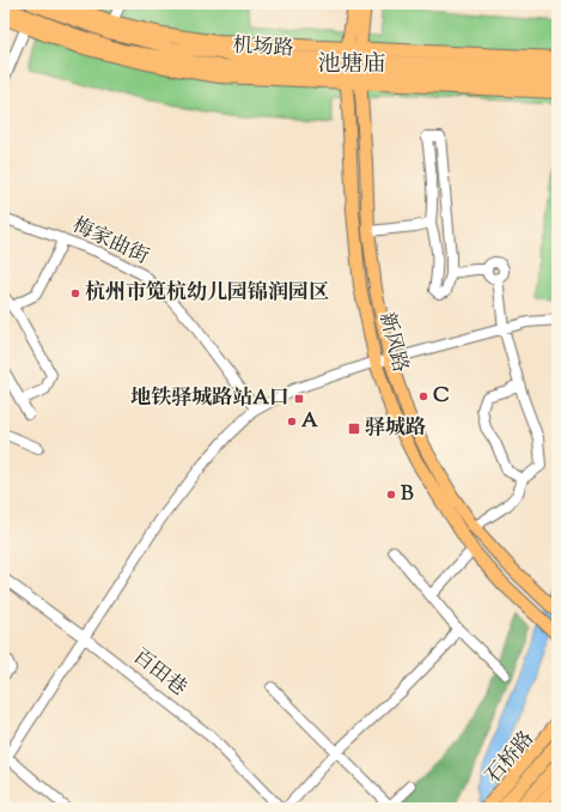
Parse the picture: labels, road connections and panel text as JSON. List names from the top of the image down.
{
  "streets": {
    "main road": ["机场路", "新风路", "石桥路"],
    "street": ["梅家曲街", "百田巷"]
  },
  "crossings": [
    ["机场路", "新风路"]
  ],
  "districts": ["池塘庙"],
  "places": {
    "other": [
      "杭州市笕杭幼儿园锦润园区",
      "C",
      "A",
      "B"
    ],
    "transit": ["地铁驿城路站A口", "驿城路"]
  }
}
